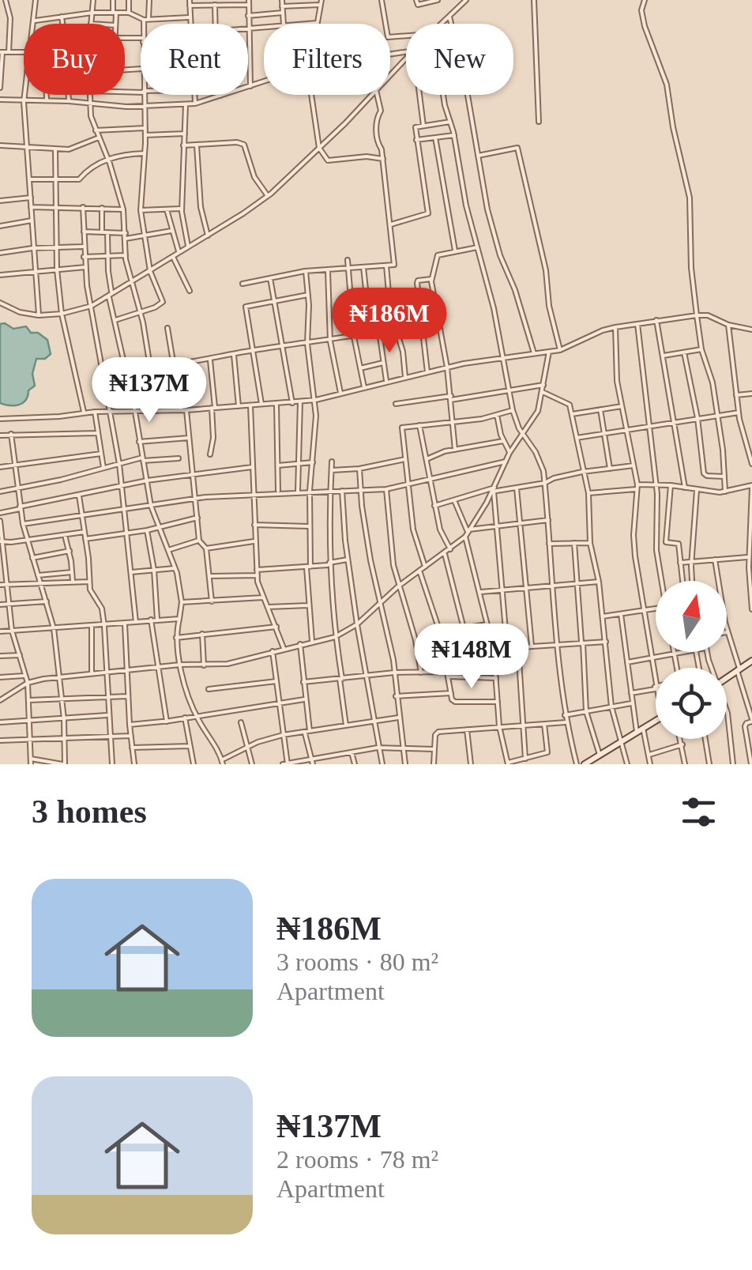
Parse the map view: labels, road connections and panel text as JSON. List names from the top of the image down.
{
  "north": "top",
  "page": {
    "chip": [
      "Buy",
      "Rent",
      "Filters",
      "New"
    ],
    "price": ["₦186M", "₦137M", "₦148M"],
    "heading": "3 homes",
    "list": [
      {
        "name": "₦186M",
        "note": "3 rooms · 80 m² · Apartment"
      },
      {
        "name": "₦137M",
        "note": "2 rooms · 78 m² · Apartment"
      }
    ]
  }
}
